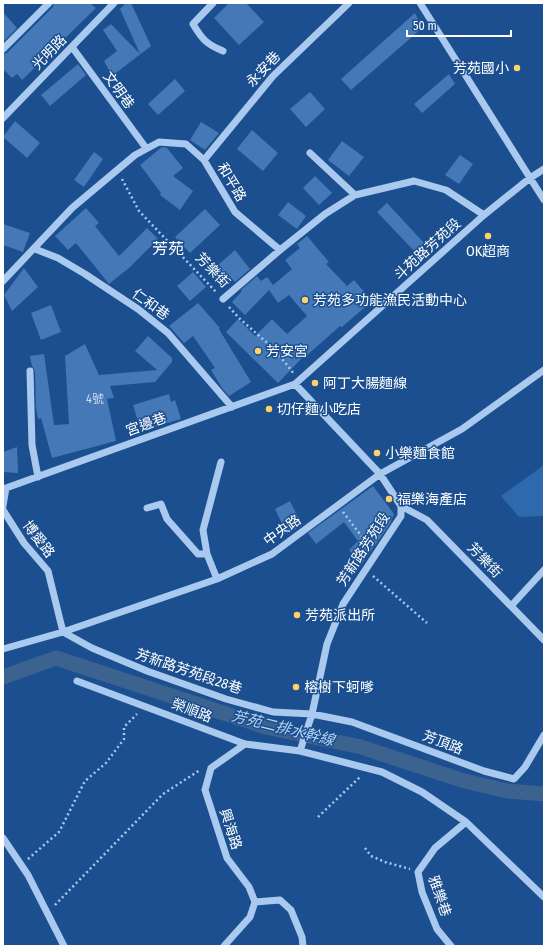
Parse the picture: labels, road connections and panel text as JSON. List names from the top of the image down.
{
  "streets": {
    "street": [
      "光明路",
      "永安巷",
      "文明巷",
      "和平路",
      "斗苑路芳苑段",
      "芳樂街",
      "仁和巷",
      "宮邊巷",
      "中央路",
      "博愛路",
      "芳新路芳苑段",
      "芳新路芳苑段28巷",
      "榮順路",
      "芳頂路",
      "興海路",
      "雅樂巷"
    ]
  },
  "crossings": [
    ["光明路", "文明巷"],
    ["永安巷", "和平路"],
    ["文明巷", "和平路"],
    ["和平路", "芳樂街"],
    ["和平路", "仁和巷"],
    ["斗苑路芳苑段", "芳樂街"],
    ["斗苑路芳苑段", "宮邊巷"],
    ["斗苑路芳苑段", "芳新路芳苑段"],
    ["芳樂街", "宮邊巷"],
    ["芳樂街", "芳新路芳苑段"],
    ["仁和巷", "宮邊巷"],
    ["宮邊巷", "芳新路芳苑段"],
    ["中央路", "博愛路"],
    ["中央路", "芳新路芳苑段"],
    ["中央路", "芳新路芳苑段28巷"],
    ["博愛路", "芳新路芳苑段28巷"],
    ["芳新路芳苑段", "芳新路芳苑段28巷"],
    ["芳新路芳苑段", "榮順路"],
    ["芳新路芳苑段", "芳頂路"],
    ["芳新路芳苑段28巷", "芳頂路"]
  ],
  "districts": ["芳苑"],
  "water": ["芳苑二排水幹線"],
  "places": [
    "芳苑國小",
    "OK超商",
    "芳苑多功能漁民活動中心",
    "芳安宮",
    "阿丁大腸麵線",
    "切仔麵小吃店",
    "小樂麵食館",
    "福樂海產店",
    "芳苑派出所",
    "榕樹下蚵嗲"
  ],
  "house_numbers": ["4號"],
  "scale_bar": "50 m"
}
